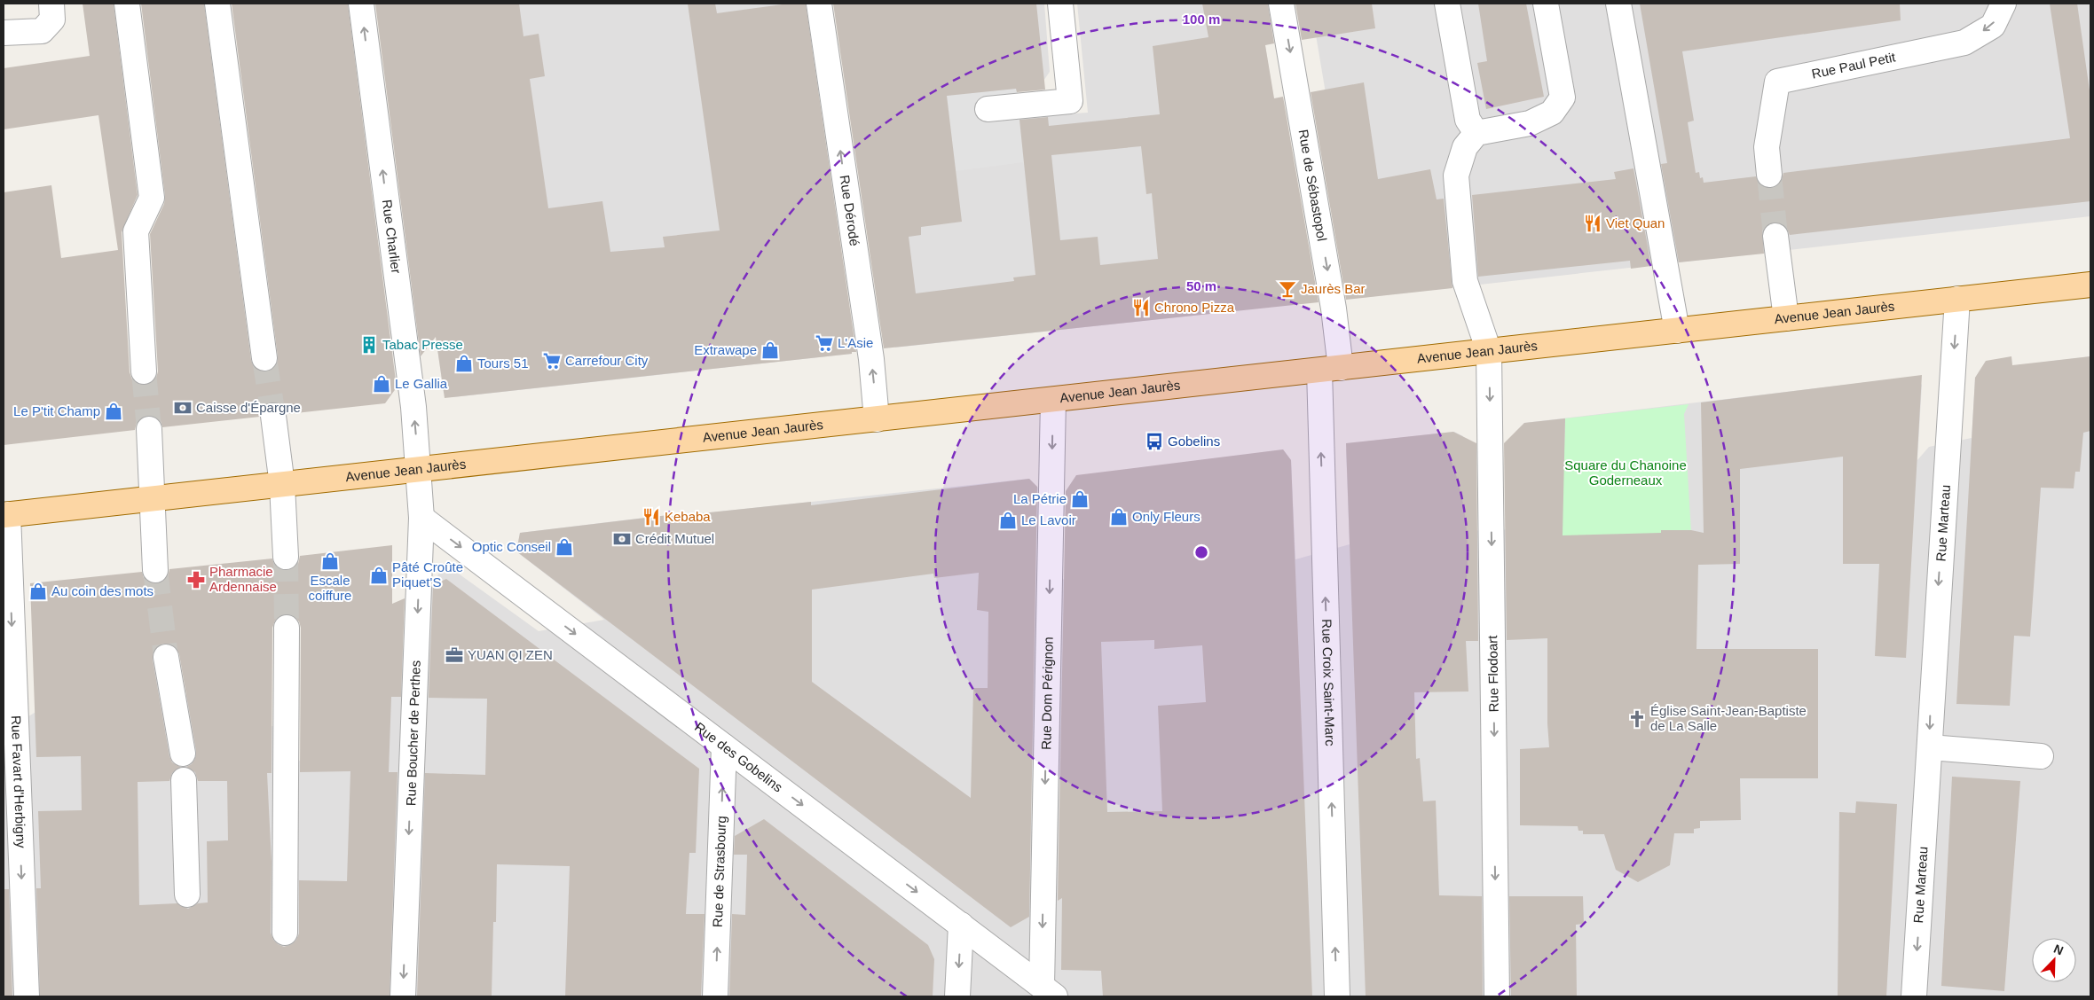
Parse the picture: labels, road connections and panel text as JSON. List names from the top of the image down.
{
  "streets": {
    "main road": ["Avenue Jean Jaurès"],
    "street": [
      "Rue Paul Petit",
      "Rue de Sébastopol",
      "Rue Dérodé",
      "Rue Charlier",
      "Rue Marteau",
      "Rue Flodoart",
      "Rue Croix Saint-Marc",
      "Rue Dom Pérignon",
      "Rue Boucher de Perthes",
      "Rue des Gobelins",
      "Rue Favart d'Herbigny",
      "Rue de Strasbourg"
    ]
  },
  "crossings": [
    ["Rue de Sébastopol", "Avenue Jean Jaurès"],
    ["Rue de Sébastopol", "Rue Croix Saint-Marc"],
    ["Rue Dérodé", "Avenue Jean Jaurès"],
    ["Rue Charlier", "Avenue Jean Jaurès"],
    ["Rue Charlier", "Rue Boucher de Perthes"],
    ["Avenue Jean Jaurès", "Rue Marteau"],
    ["Avenue Jean Jaurès", "Rue Flodoart"],
    ["Avenue Jean Jaurès", "Rue Croix Saint-Marc"],
    ["Avenue Jean Jaurès", "Rue Dom Pérignon"],
    ["Avenue Jean Jaurès", "Rue Boucher de Perthes"],
    ["Avenue Jean Jaurès", "Rue Favart d'Herbigny"],
    ["Rue Dom Pérignon", "Rue des Gobelins"],
    ["Rue Boucher de Perthes", "Rue des Gobelins"],
    ["Rue des Gobelins", "Rue de Strasbourg"]
  ],
  "one_way": [
    "Rue Paul Petit",
    "Rue Dérodé",
    "Rue Marteau",
    "Rue Flodoart",
    "Rue Croix Saint-Marc",
    "Rue Dom Pérignon",
    "Rue des Gobelins",
    "Rue de Strasbourg"
  ],
  "parks": ["Square du Chanoine Goderneaux"],
  "places": {
    "restaurant": ["Viet Quan", "Chrono Pizza", "Kebaba"],
    "bar": ["Jaurès Bar"],
    "supermarket": ["L'Asie", "Carrefour City"],
    "building": ["Tabac Presse"],
    "shop": [
      "Extrawape",
      "Tours 51",
      "Le Gallia",
      "Le P'tit Champ",
      "La Pétrie",
      "Only Fleurs",
      "Le Lavoir",
      "Optic Conseil",
      "Escale coiffure",
      "Pâté Croûte Piquet'S",
      "Au coin des mots"
    ],
    "bank": ["Caisse d'Épargne", "Crédit Mutuel"],
    "bus stop": ["Gobelins"],
    "pharmacy": ["Pharmacie Ardennaise"],
    "office": ["YUAN QI ZEN"],
    "church": ["Église Saint-Jean-Baptiste de La Salle"]
  },
  "north": "top right",
  "rings": ["100 m", "50 m"]
}
